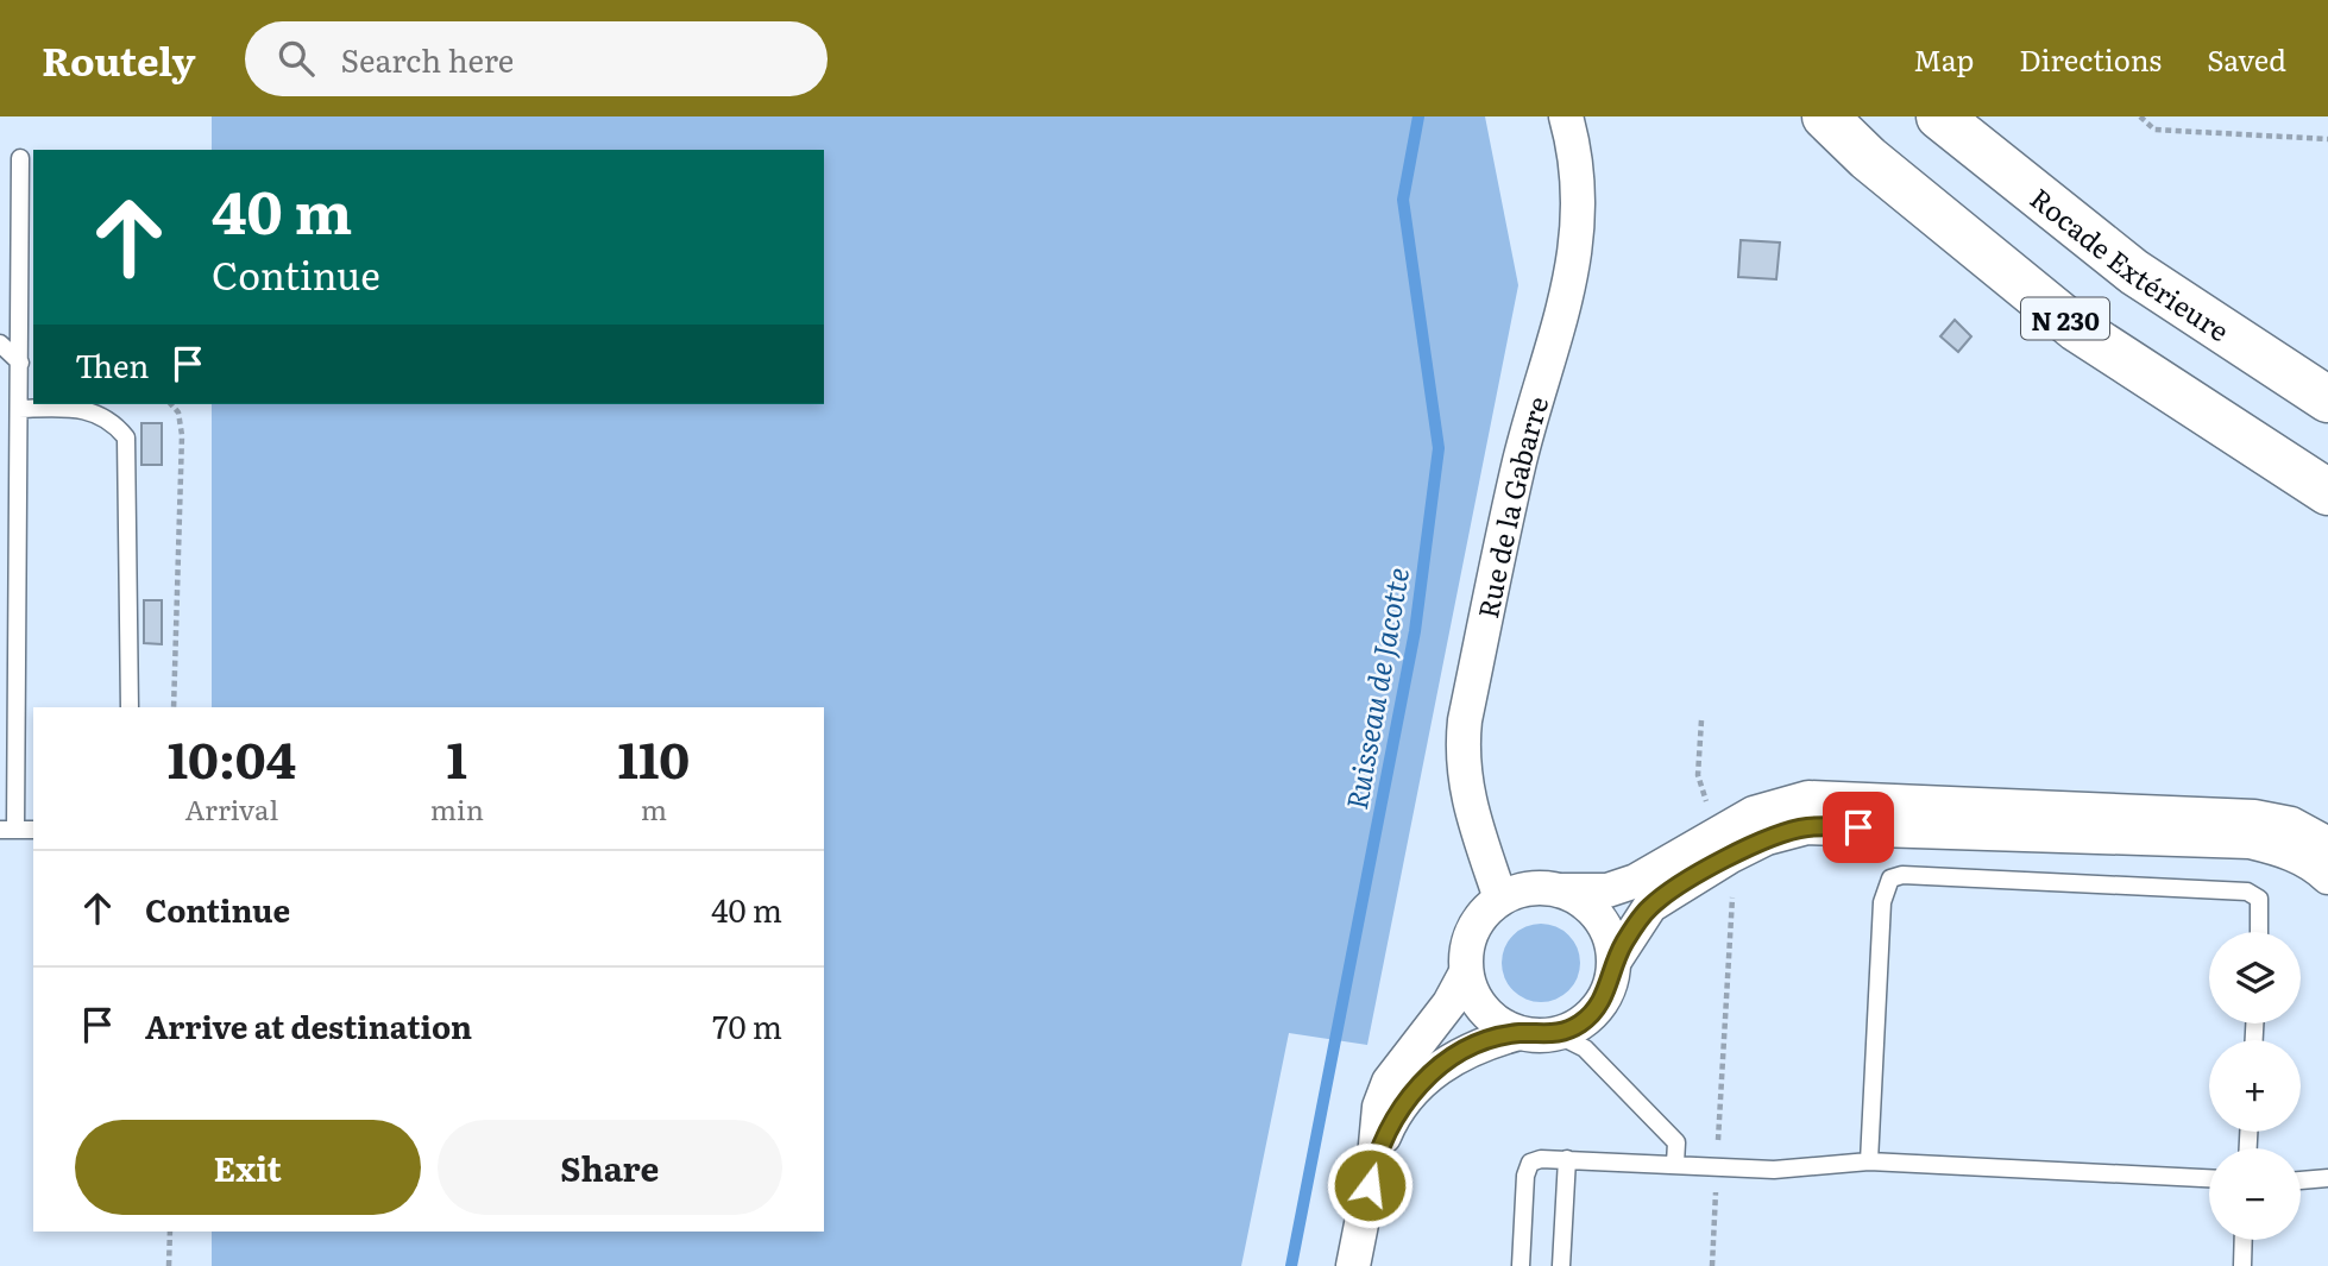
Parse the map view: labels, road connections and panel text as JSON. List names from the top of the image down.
{
  "streets": {
    "highway": ["Rocade Extérieure", "N 230"],
    "street": ["Rue de la Gabarre"]
  },
  "water": ["Ruisseau de Jacotte"],
  "page": {
    "header": "Routely",
    "search": "Search here",
    "nav": ["Map", "Directions", "Saved"],
    "turn": ["40 m", "Continue"],
    "then": "Then",
    "eta": [
      "10:04",
      "Arrival",
      "1",
      "min",
      "110",
      "m"
    ],
    "list": [
      {
        "name": "Continue",
        "value": "40 m"
      },
      {
        "name": "Arrive at destination",
        "value": "70 m"
      }
    ],
    "map_buttons": ["+", "−"],
    "buttons": ["Exit", "Share"]
  }
}
